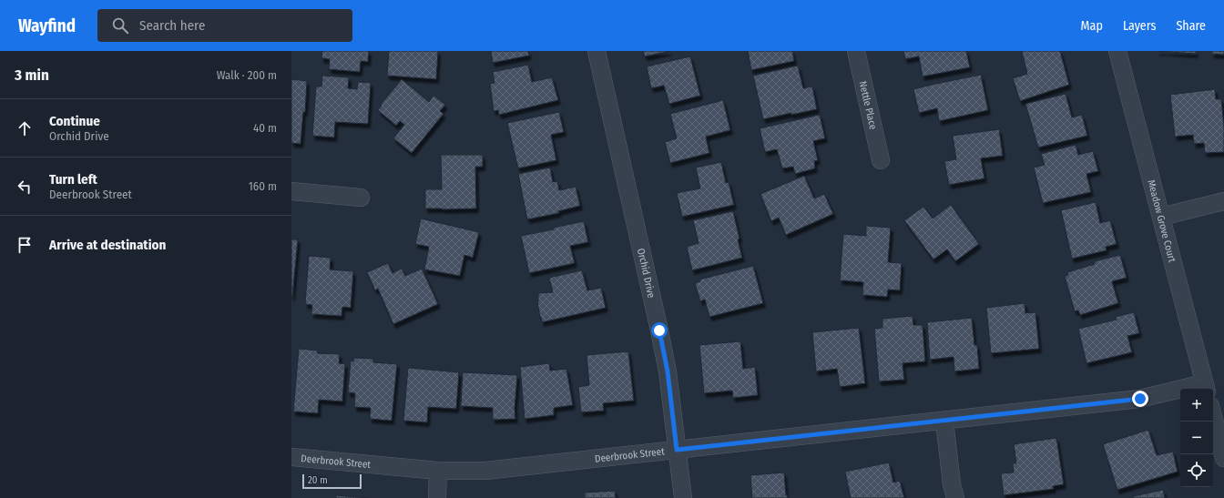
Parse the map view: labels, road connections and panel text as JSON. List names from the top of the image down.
{
  "streets": {
    "street": [
      "Nettle Place",
      "Meadow Grove Court",
      "Orchid Drive",
      "Deerbrook Street"
    ]
  },
  "crossings": [
    ["Meadow Grove Court", "Deerbrook Street"],
    ["Orchid Drive", "Deerbrook Street"]
  ],
  "scale_bar": "20 m",
  "page": {
    "header": "Wayfind",
    "search": "Search here",
    "nav": ["Map", "Layers", "Share"],
    "heading": ["3 min", "Walk · 200 m"],
    "list": [
      ["Continue", "Orchid Drive", "40 m"],
      ["Turn left", "Deerbrook Street", "160 m"],
      "Arrive at destination"
    ],
    "map_buttons": ["+", "−"],
    "scale": "20 m"
  }
}
